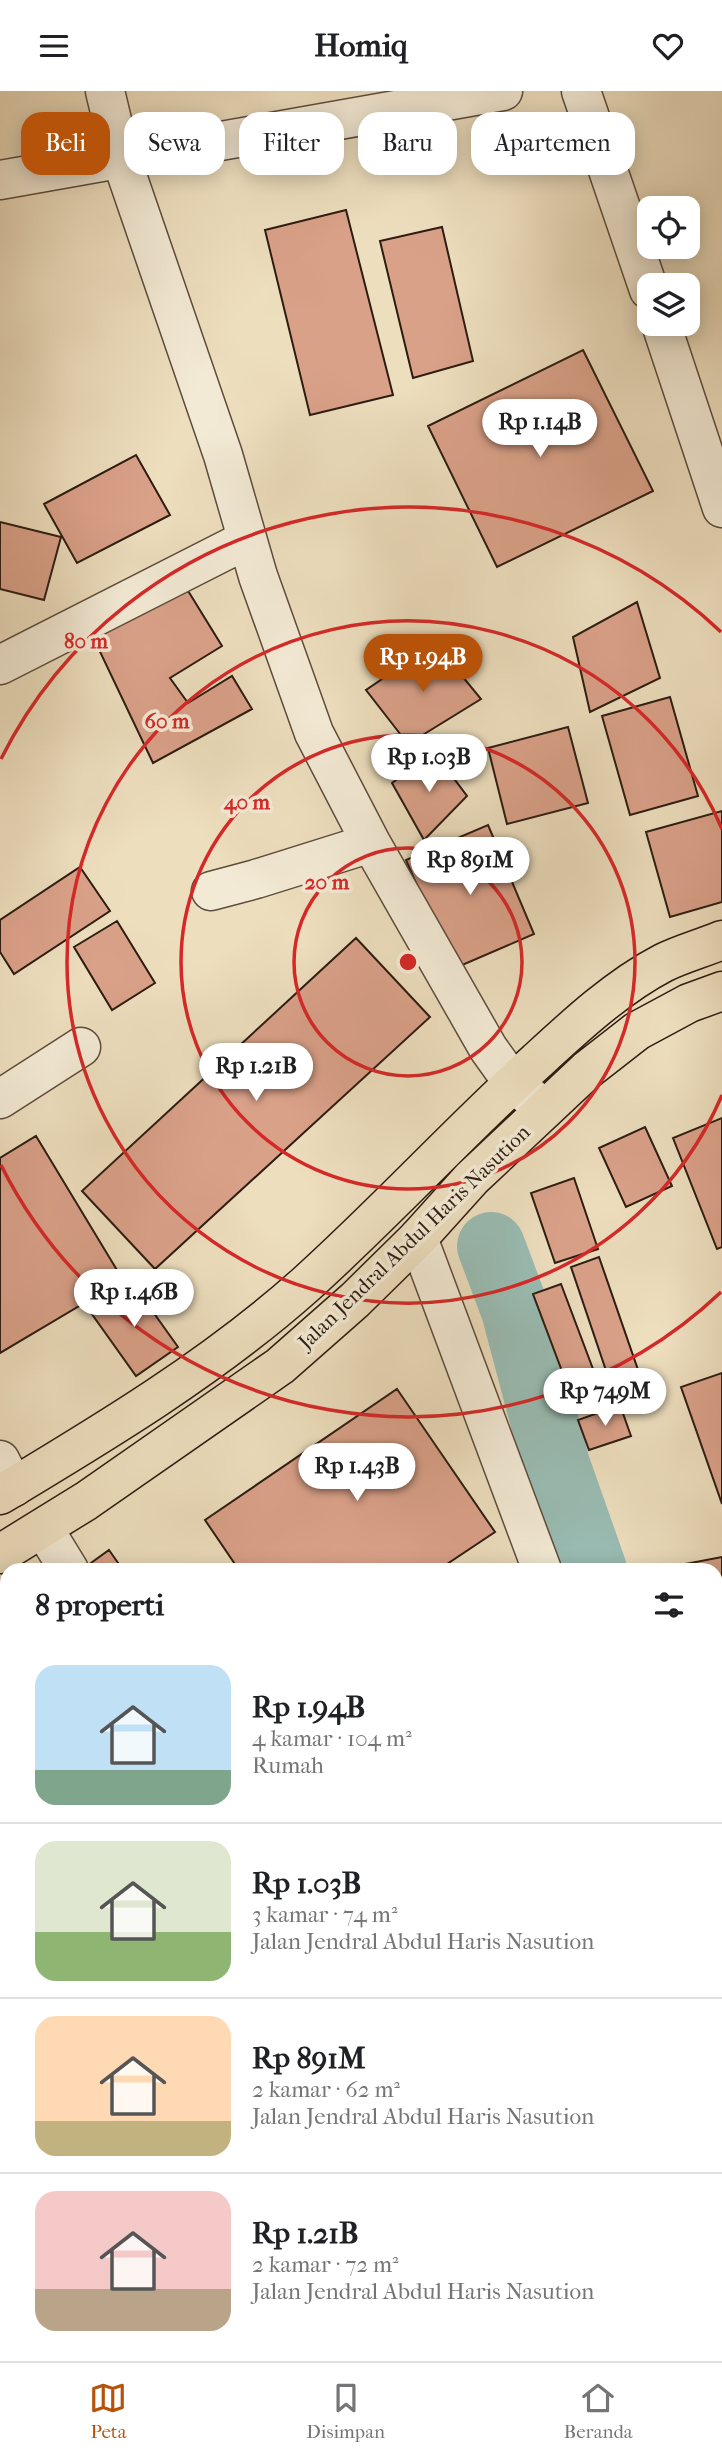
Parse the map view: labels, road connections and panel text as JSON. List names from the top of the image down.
{
  "streets": {
    "highway": ["Jalan Jendral Abdul Haris Nasution"]
  },
  "page": {
    "header": "Homiq",
    "chip": [
      "Beli",
      "Sewa",
      "Filter",
      "Baru",
      "Apartemen"
    ],
    "price": [
      "Rp 1.14B",
      "Rp 1.94B",
      "Rp 1.03B",
      "Rp 891M",
      "Rp 1.21B",
      "Rp 1.46B",
      "Rp 749M",
      "Rp 1.43B"
    ],
    "heading": "8 properti",
    "list": [
      {
        "name": "Rp 1.94B",
        "note": "4 kamar · 104 m² · Rumah"
      },
      {
        "name": "Rp 1.03B",
        "note": "3 kamar · 74 m² · Jalan Jendral Abdul Haris Nasution"
      },
      {
        "name": "Rp 891M",
        "note": "2 kamar · 62 m² · Jalan Jendral Abdul Haris Nasution"
      },
      {
        "name": "Rp 1.21B",
        "note": "2 kamar · 72 m² · Jalan Jendral Abdul Haris Nasution"
      }
    ],
    "tabs": ["Peta", "Disimpan", "Beranda"]
  },
  "rings": [
    "80 m",
    "60 m",
    "40 m",
    "20 m"
  ]
}
